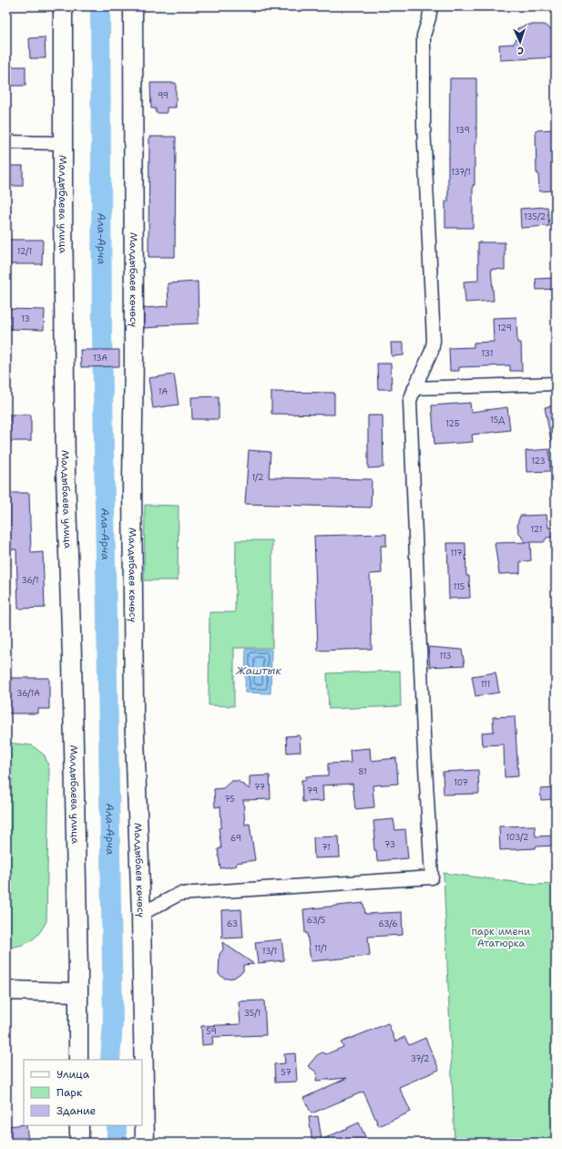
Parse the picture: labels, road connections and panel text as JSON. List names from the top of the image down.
{
  "streets": {
    "street": ["Малдыбаева улица", "Малдыбаев көчөсү"]
  },
  "water": ["Ала-Арча", "Жаштык"],
  "parks": ["парк имени Ататюрка"],
  "house_numbers": [
    "99",
    "139",
    "137/1",
    "135/2",
    "12/1",
    "13",
    "129",
    "131",
    "13А",
    "1А",
    "15Д",
    "12Б",
    "123",
    "1/2",
    "121",
    "117",
    "36/1",
    "115",
    "113",
    "111",
    "36/1А",
    "81",
    "107",
    "77",
    "79",
    "75",
    "103/2",
    "69",
    "73",
    "71",
    "63/5",
    "63",
    "63/6",
    "11/1",
    "13/1",
    "35/1",
    "59",
    "37/2",
    "57"
  ],
  "legend": ["Улица", "Парк", "Здание"],
  "north": "bottom"
}
